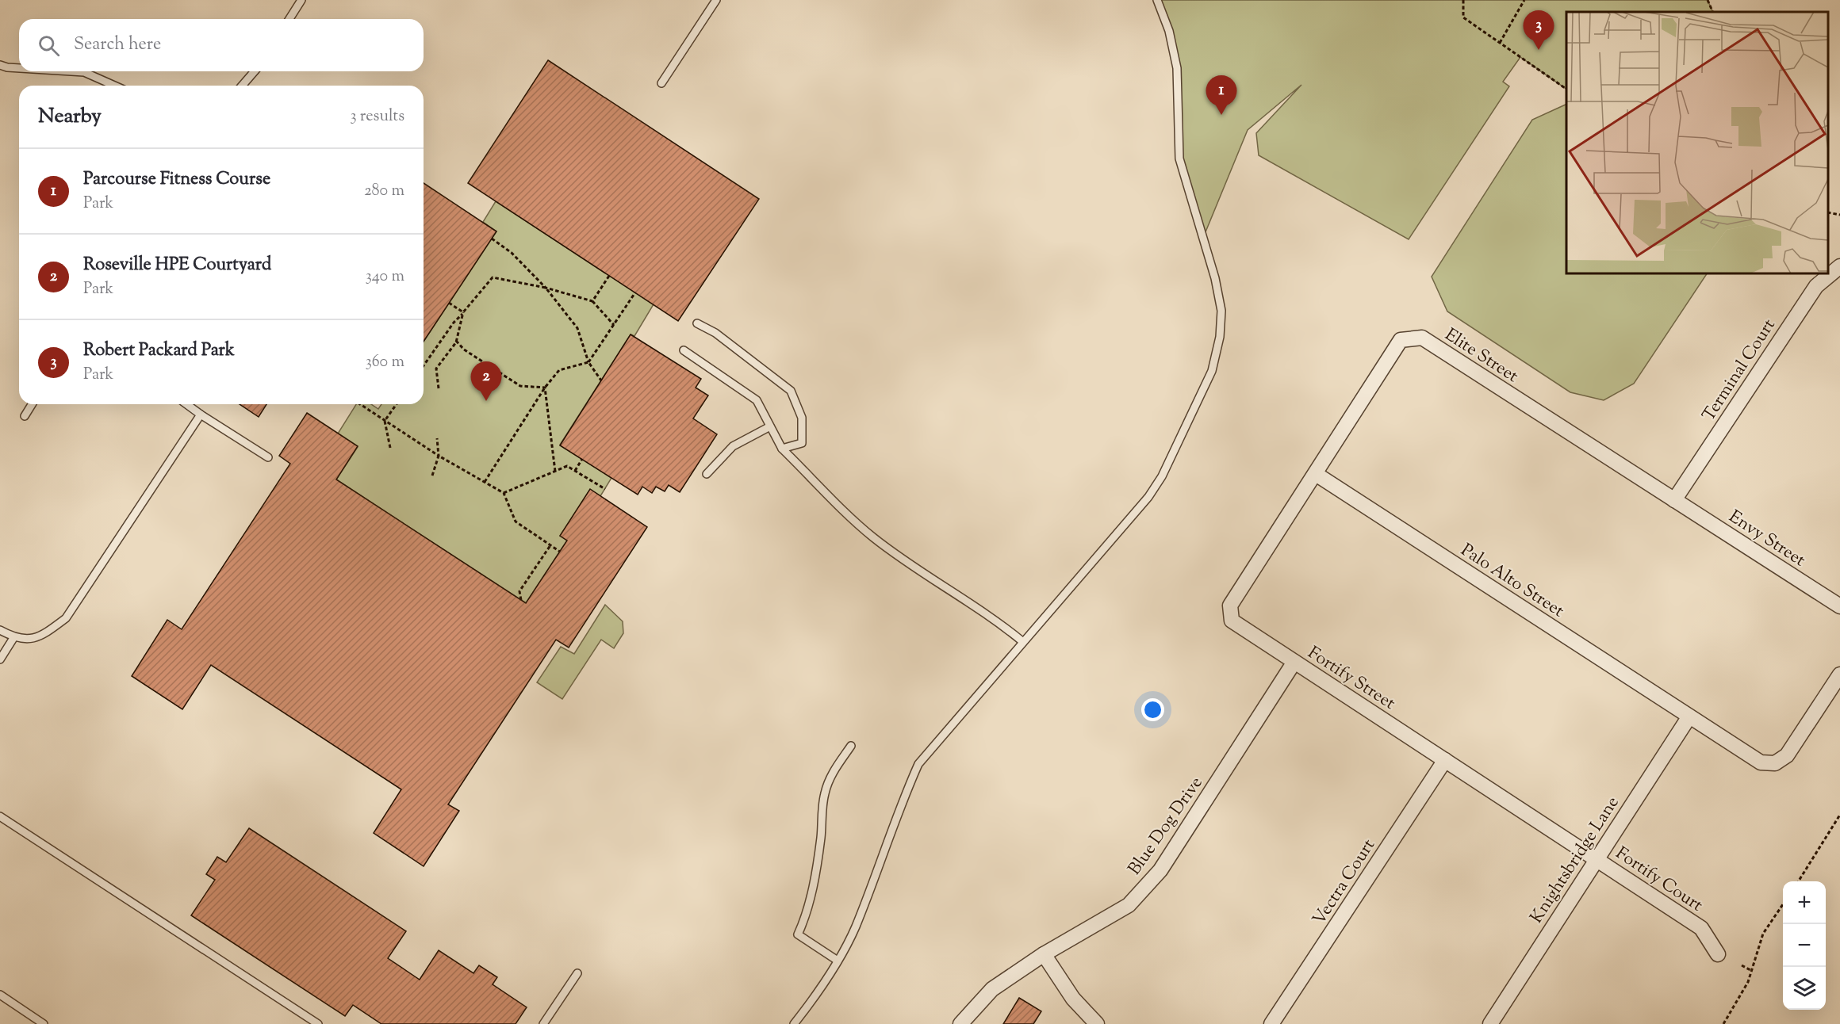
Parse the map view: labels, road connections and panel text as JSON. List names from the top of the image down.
{
  "streets": {
    "street": [
      "Elite Street",
      "Terminal Court",
      "Envy Street",
      "Palo Alto Street",
      "Fortify Street",
      "Blue Dog Drive",
      "Knightsbridge Lane",
      "Fortify Court",
      "Vectra Court"
    ]
  },
  "crossings": [
    ["Elite Street", "Terminal Court"],
    ["Elite Street", "Envy Street"],
    ["Elite Street", "Palo Alto Street"],
    ["Elite Street", "Fortify Street"],
    ["Terminal Court", "Envy Street"],
    ["Palo Alto Street", "Fortify Street"],
    ["Palo Alto Street", "Knightsbridge Lane"],
    ["Fortify Street", "Blue Dog Drive"],
    ["Fortify Street", "Knightsbridge Lane"],
    ["Fortify Street", "Fortify Court"],
    ["Fortify Street", "Vectra Court"],
    ["Knightsbridge Lane", "Fortify Court"]
  ],
  "page": {
    "pins": ["3", "1", "2"],
    "search": "Search here",
    "heading": ["Nearby", "3 results"],
    "list": [
      {
        "mark": "1",
        "name": "Parcourse Fitness Course",
        "note": "Park",
        "value": "280 m"
      },
      {
        "mark": "2",
        "name": "Roseville HPE Courtyard",
        "note": "Park",
        "value": "340 m"
      },
      {
        "mark": "3",
        "name": "Robert Packard Park",
        "note": "Park",
        "value": "360 m"
      }
    ],
    "map_buttons": ["+", "−"]
  }
}
